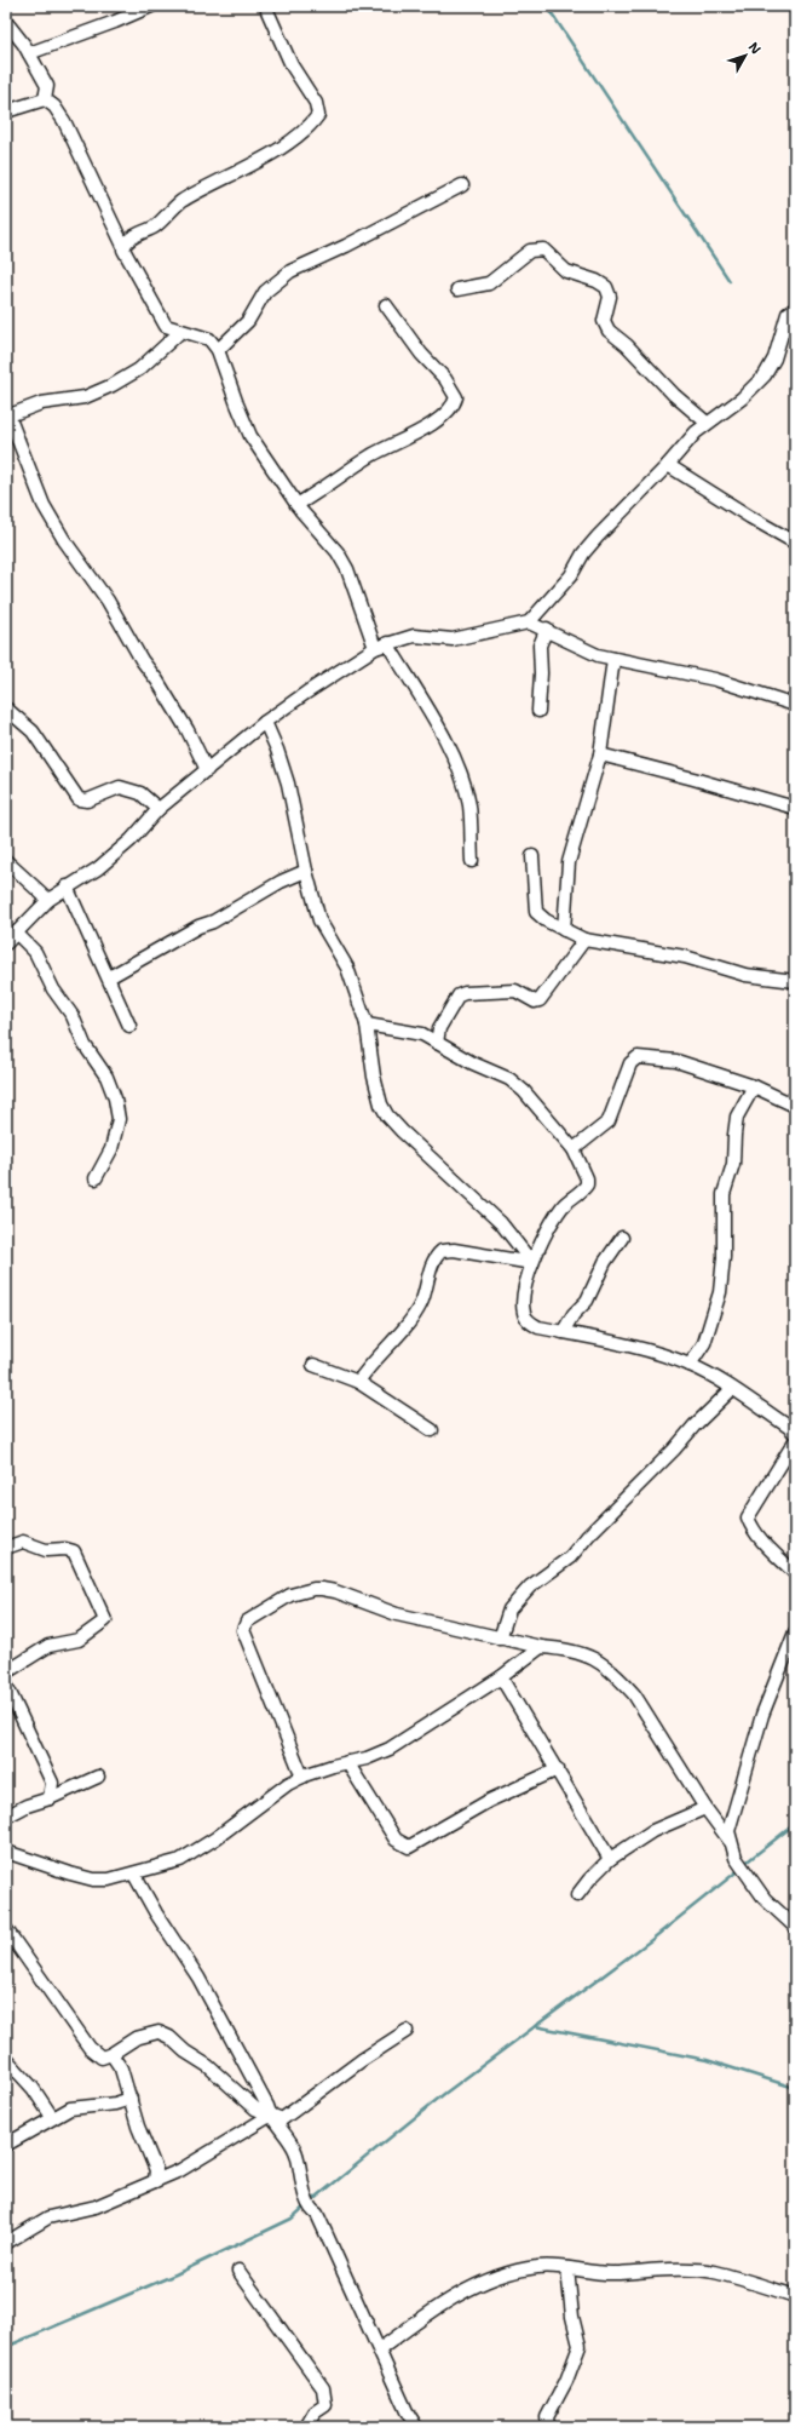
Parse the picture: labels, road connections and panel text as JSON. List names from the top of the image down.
{
  "north": "top right"
}
